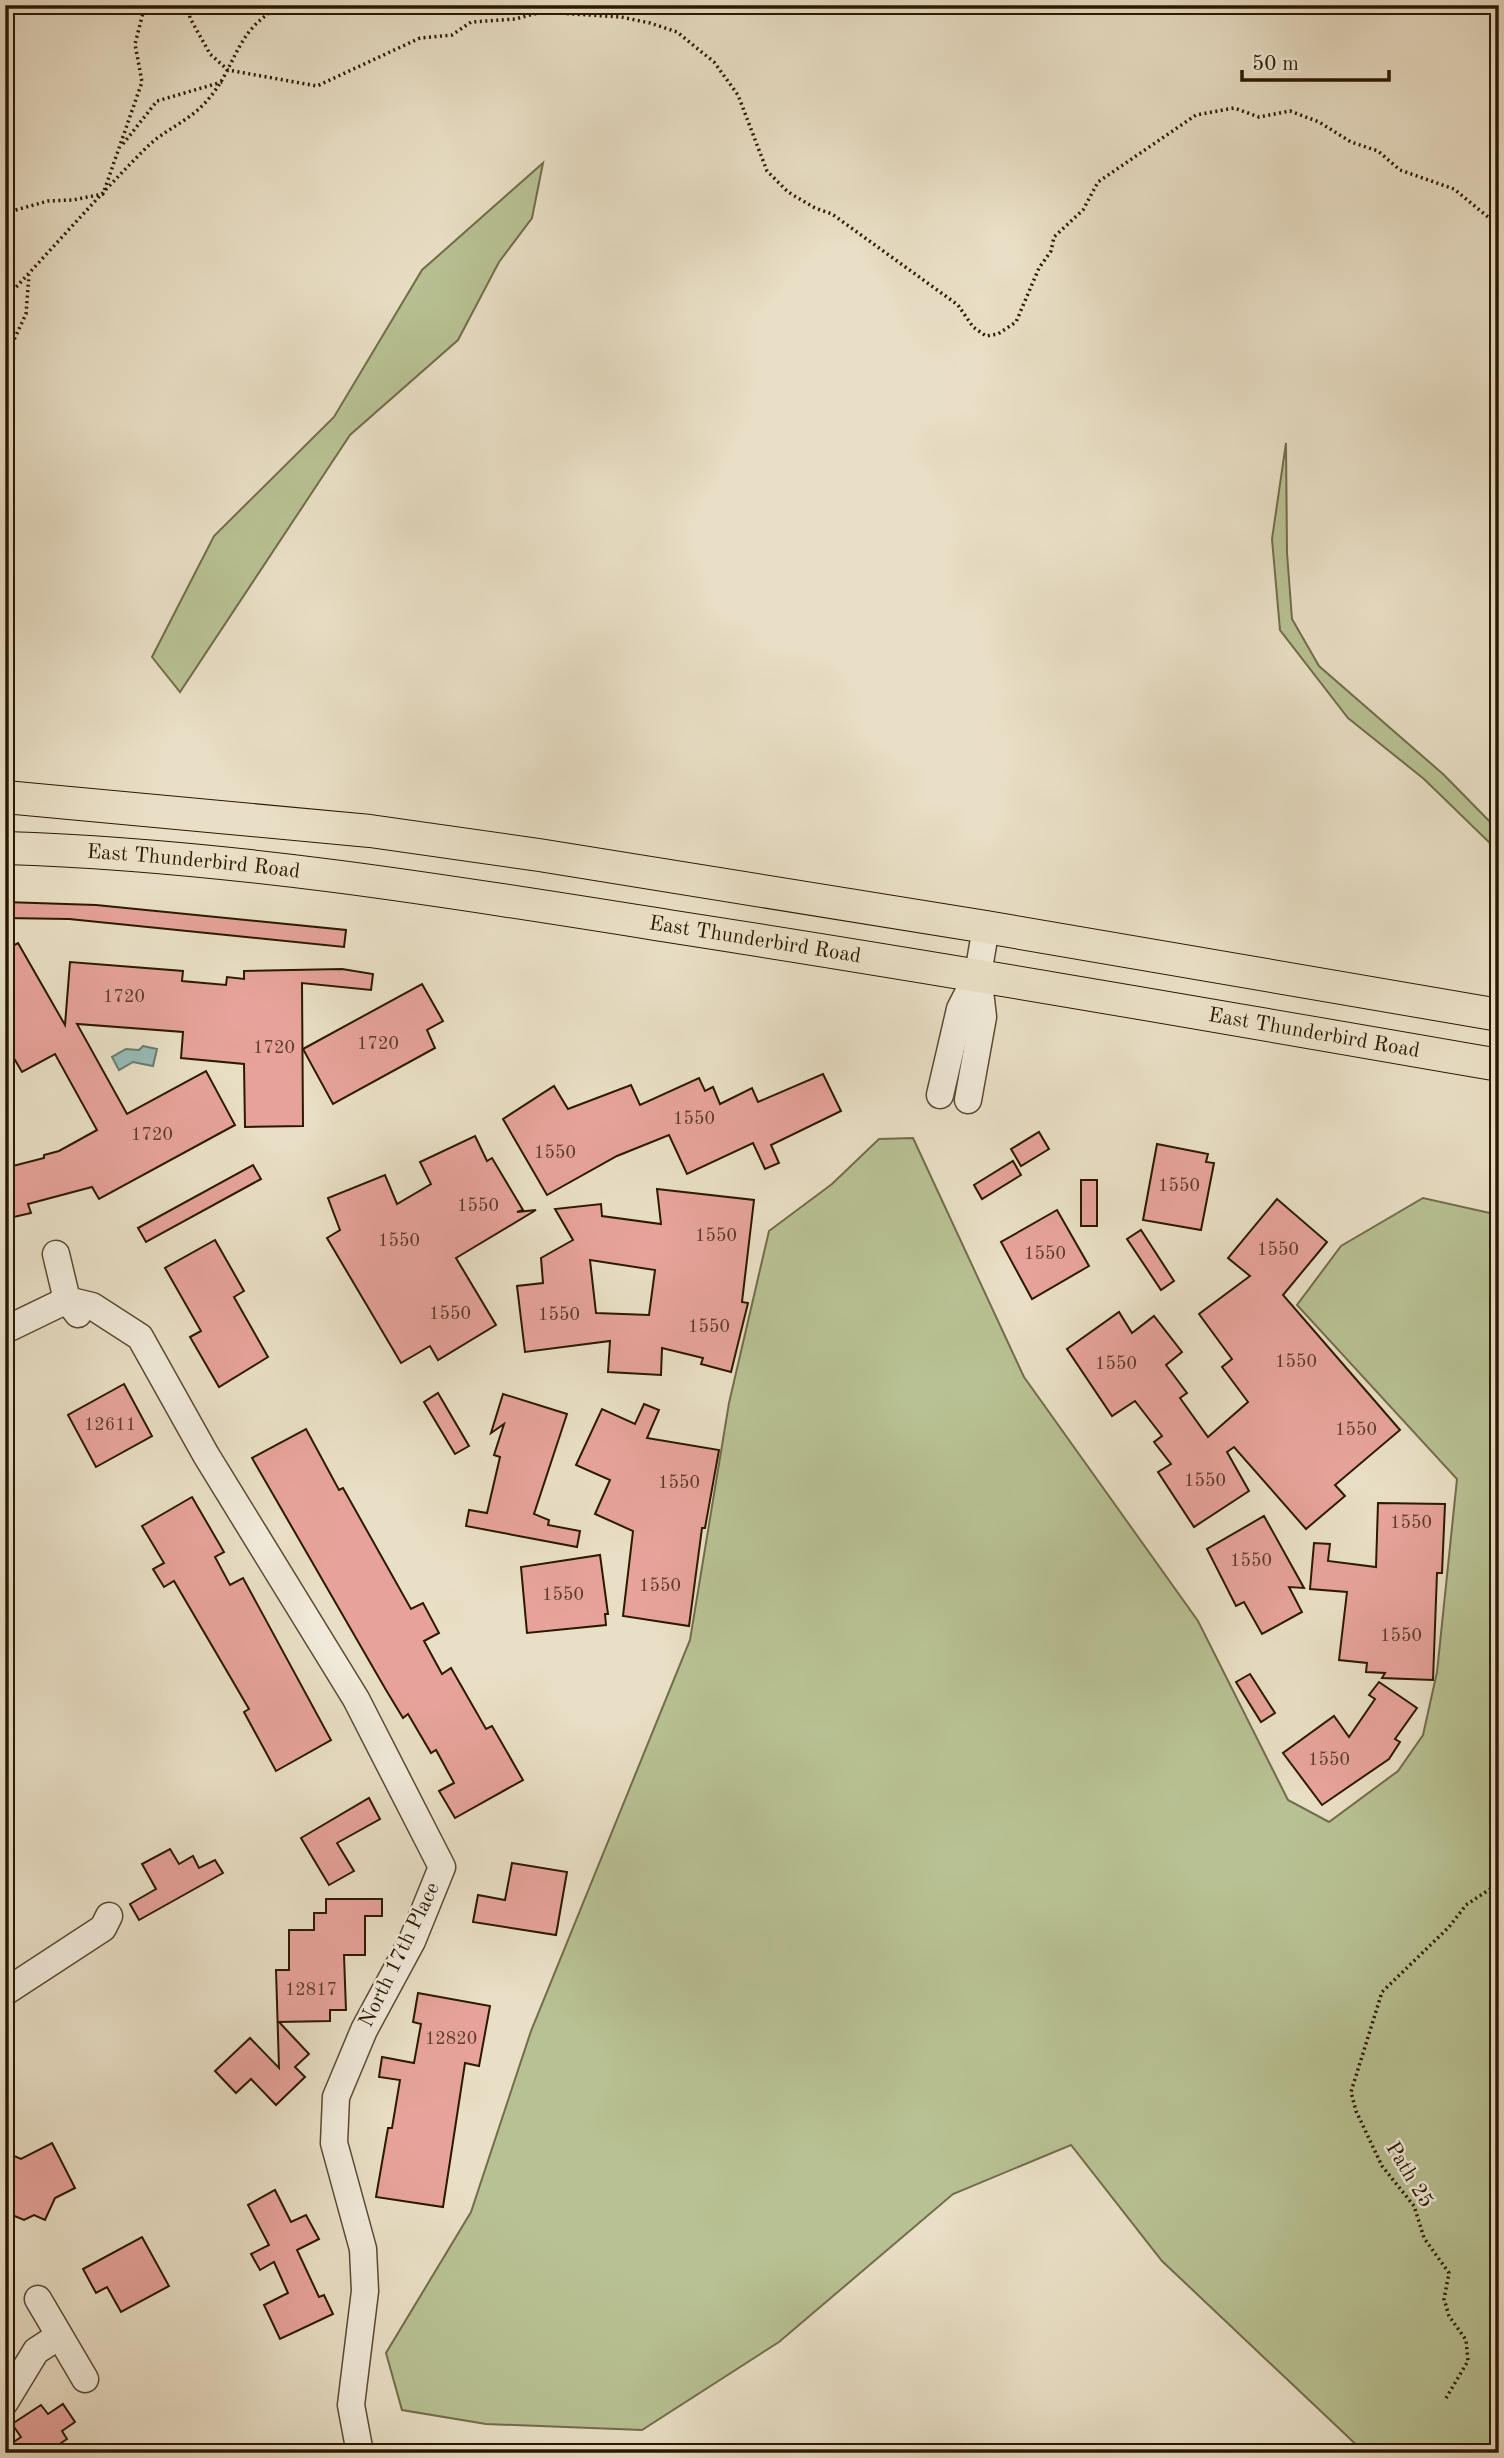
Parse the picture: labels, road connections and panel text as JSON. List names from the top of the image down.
{
  "streets": {
    "main road": ["East Thunderbird Road"],
    "street": ["North 17th Place"],
    "path": ["Path 25"]
  },
  "house_numbers": [
    "1720",
    "1720",
    "1720",
    "1550",
    "1720",
    "1550",
    "1550",
    "1550",
    "1550",
    "1550",
    "1550",
    "1550",
    "1550",
    "1550",
    "1550",
    "1550",
    "1550",
    "12611",
    "1550",
    "1550",
    "1550",
    "1550",
    "1550",
    "1550",
    "1550",
    "1550",
    "1550",
    "12817",
    "12820"
  ],
  "scale_bar": "50 m"
}
